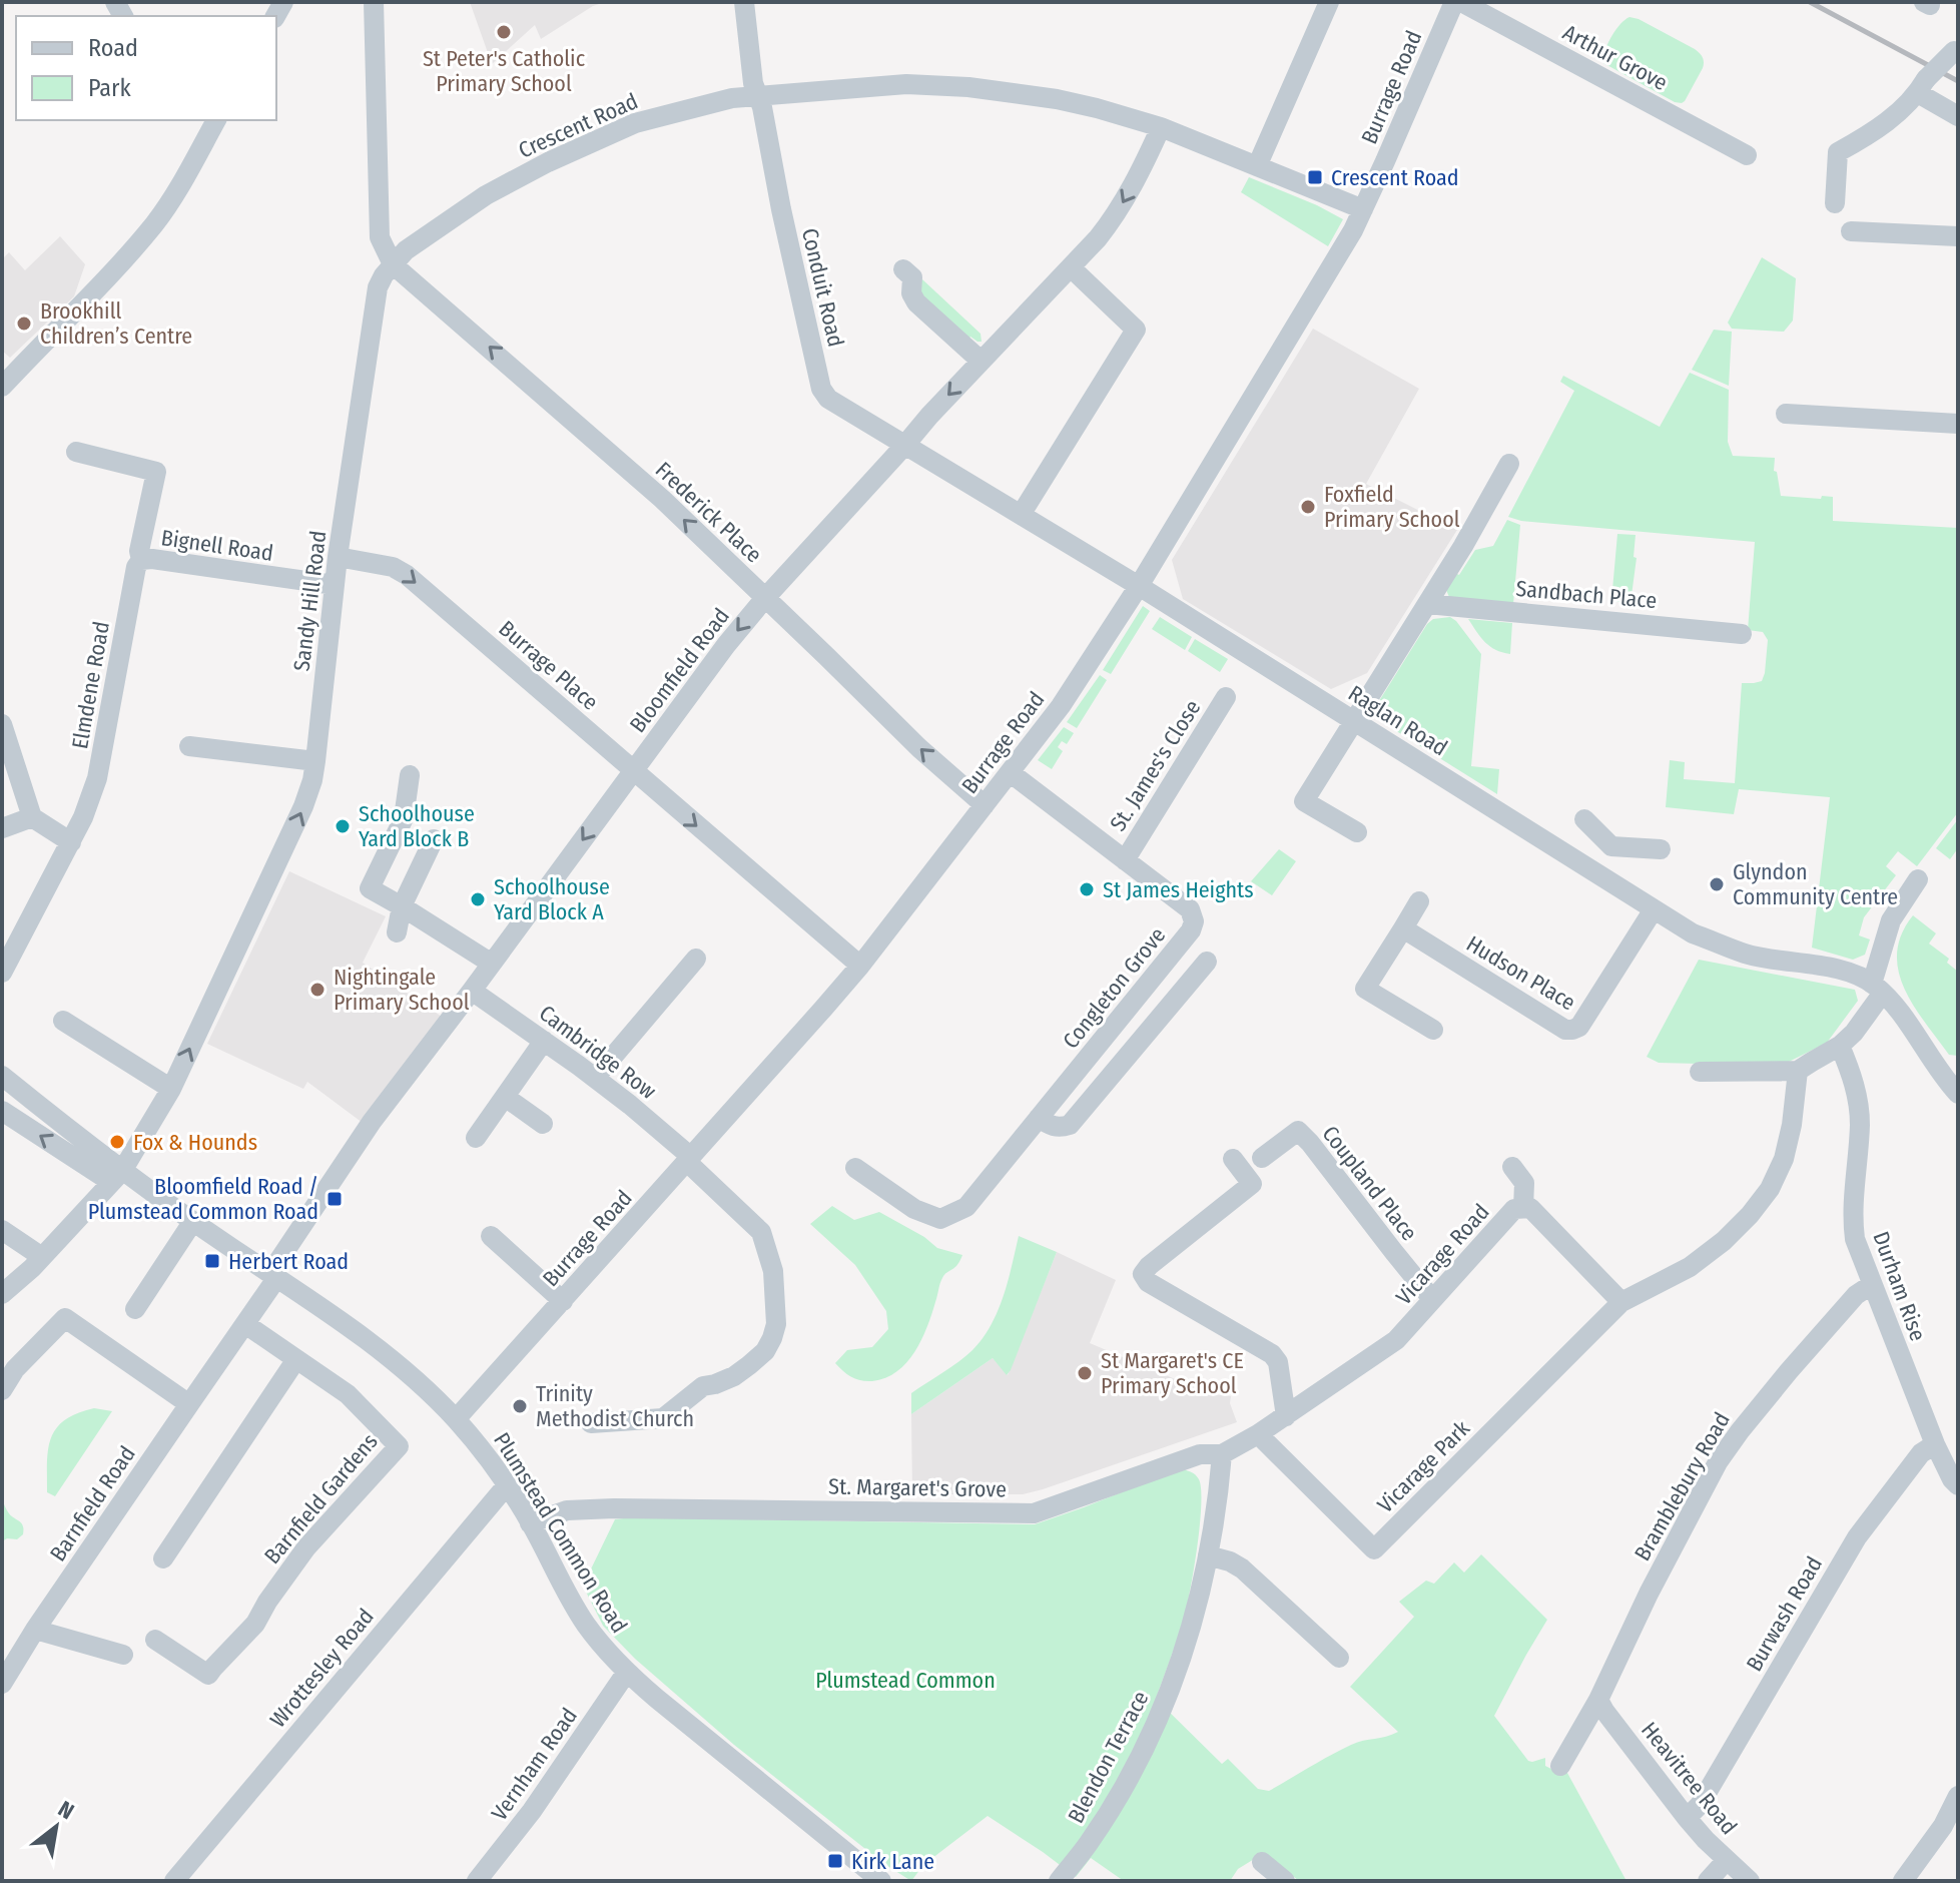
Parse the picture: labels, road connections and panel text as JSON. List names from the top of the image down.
{
  "streets": {
    "street": [
      "Arthur Grove",
      "Burrage Road",
      "Crescent Road",
      "Conduit Road",
      "Frederick Place",
      "Bignell Road",
      "Sandbach Place",
      "Sandy Hill Road",
      "Burrage Place",
      "Bloomfield Road",
      "Elmdene Road",
      "Raglan Road",
      "St. James's Close",
      "Hudson Place",
      "Congleton Grove",
      "Cambridge Row",
      "Coupland Place",
      "Vicarage Road",
      "Durham Rise",
      "Vicarage Park",
      "Bramblebury Road",
      "St. Margaret's Grove",
      "Barnfield Gardens",
      "Barnfield Road",
      "Plumstead Common Road",
      "Burwash Road",
      "Wrottesley Road",
      "Blendon Terrace",
      "Vernham Road",
      "Heavitree Road"
    ]
  },
  "crossings": [
    ["Burrage Road", "Crescent Road"],
    ["Burrage Road", "Frederick Place"],
    ["Burrage Road", "Burrage Place"],
    ["Burrage Road", "Raglan Road"],
    ["Burrage Road", "Congleton Grove"],
    ["Burrage Road", "Cambridge Row"],
    ["Burrage Road", "Plumstead Common Road"],
    ["Crescent Road", "Conduit Road"],
    ["Crescent Road", "Frederick Place"],
    ["Crescent Road", "Sandy Hill Road"],
    ["Crescent Road", "Bloomfield Road"],
    ["Conduit Road", "Bloomfield Road"],
    ["Conduit Road", "Raglan Road"],
    ["Frederick Place", "Sandy Hill Road"],
    ["Frederick Place", "Bloomfield Road"],
    ["Bignell Road", "Sandy Hill Road"],
    ["Bignell Road", "Elmdene Road"],
    ["Sandy Hill Road", "Burrage Place"],
    ["Sandy Hill Road", "Plumstead Common Road"],
    ["Burrage Place", "Bloomfield Road"],
    ["Bloomfield Road", "Raglan Road"],
    ["Bloomfield Road", "Cambridge Row"],
    ["Bloomfield Road", "Barnfield Road"],
    ["Bloomfield Road", "Plumstead Common Road"],
    ["Raglan Road", "Hudson Place"],
    ["St. James's Close", "Congleton Grove"],
    ["Coupland Place", "Vicarage Road"],
    ["Vicarage Road", "Vicarage Park"],
    ["Vicarage Road", "St. Margaret's Grove"],
    ["Durham Rise", "Bramblebury Road"],
    ["Durham Rise", "Burwash Road"],
    ["Vicarage Park", "St. Margaret's Grove"],
    ["Bramblebury Road", "Heavitree Road"],
    ["St. Margaret's Grove", "Plumstead Common Road"],
    ["St. Margaret's Grove", "Blendon Terrace"],
    ["Barnfield Gardens", "Barnfield Road"],
    ["Barnfield Road", "Plumstead Common Road"],
    ["Plumstead Common Road", "Wrottesley Road"],
    ["Plumstead Common Road", "Vernham Road"],
    ["Burwash Road", "Heavitree Road"]
  ],
  "one_way": [
    "Frederick Place",
    "Sandy Hill Road",
    "Burrage Place",
    "Bloomfield Road"
  ],
  "parks": ["Plumstead Common"],
  "places": {
    "other": [
      "St Peter's Catholic Primary School",
      "Brookhill Children’s Centre",
      "Foxfield Primary School",
      "Schoolhouse Yard Block B",
      "Glyndon Community Centre",
      "St James Heights",
      "Schoolhouse Yard Block A",
      "Nightingale Primary School",
      "Fox & Hounds",
      "St Margaret's CE Primary School",
      "Trinity Methodist Church"
    ],
    "transit": [
      "Crescent Road",
      "Bloomfield Road / Plumstead Common Road",
      "Herbert Road",
      "Kirk Lane"
    ]
  },
  "legend": ["Road", "Park"],
  "north": "top right"
}
